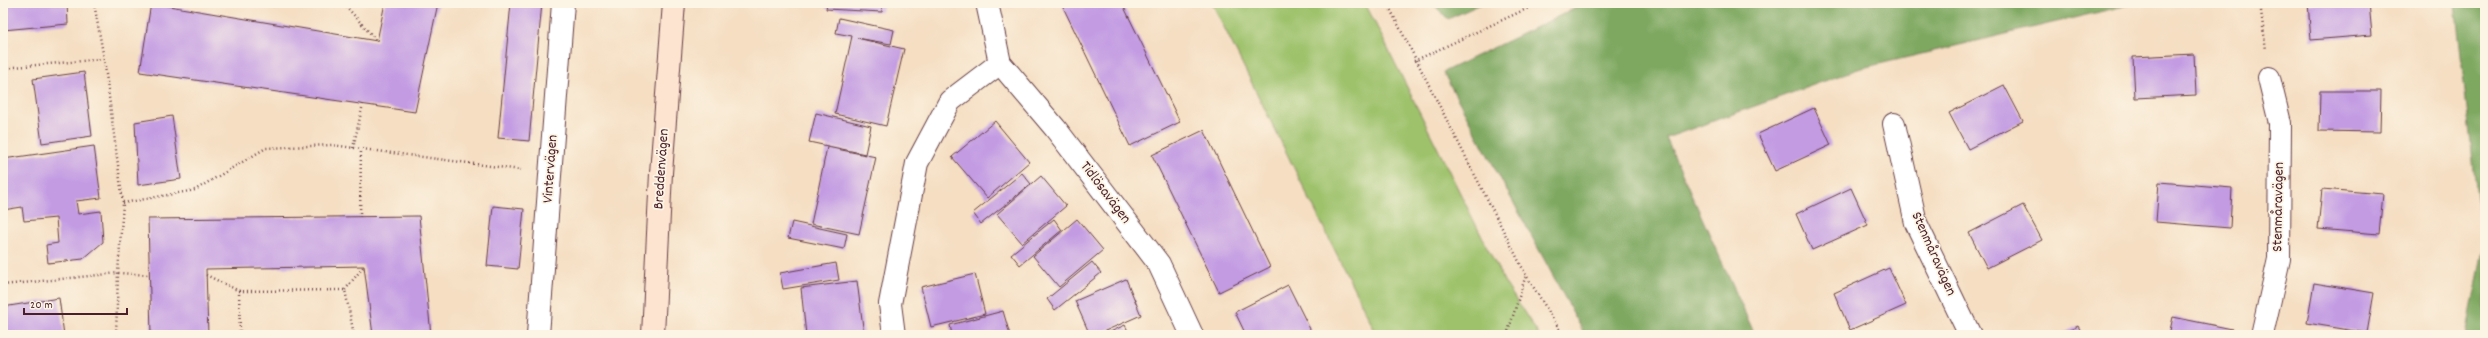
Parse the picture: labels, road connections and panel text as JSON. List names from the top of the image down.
{
  "streets": {
    "street": [
      "Vintervägen",
      "Breddenvägen",
      "Tidlösavägen",
      "Stenmåravägen"
    ]
  },
  "scale_bar": "20 m"
}
